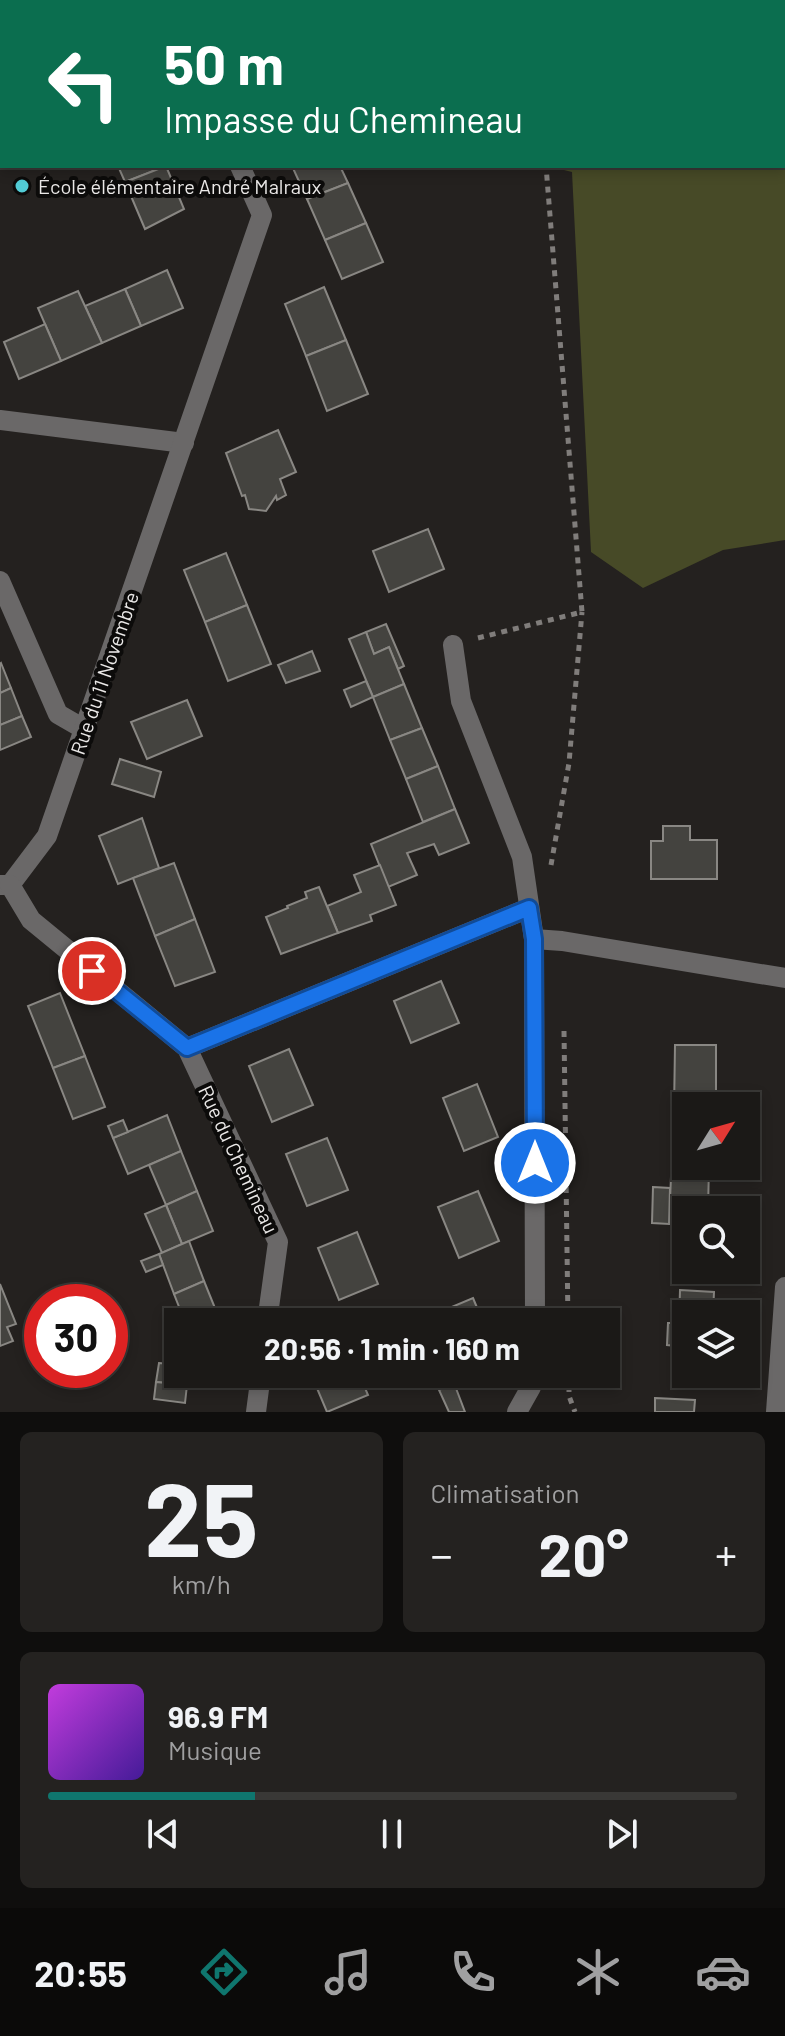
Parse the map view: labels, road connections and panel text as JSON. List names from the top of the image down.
{
  "streets": {
    "street": ["Rue du 11 Novembre", "Rue du Chemineau"]
  },
  "crossings": [
    ["Rue du 11 Novembre", "Rue du Chemineau"]
  ],
  "places": ["École élémentaire André Malraux"],
  "north": "top right",
  "page": {
    "turn": ["50 m", "Impasse du Chemineau"],
    "limit": "30",
    "trip": "20:56 · 1 min · 160 m",
    "tile": [
      ["25", "km/h"],
      "Climatisation"
    ],
    "heat": ["−", "20°", "+"],
    "song": ["96.9 FM", "Musique"],
    "tabs": "20:55"
  }
}
